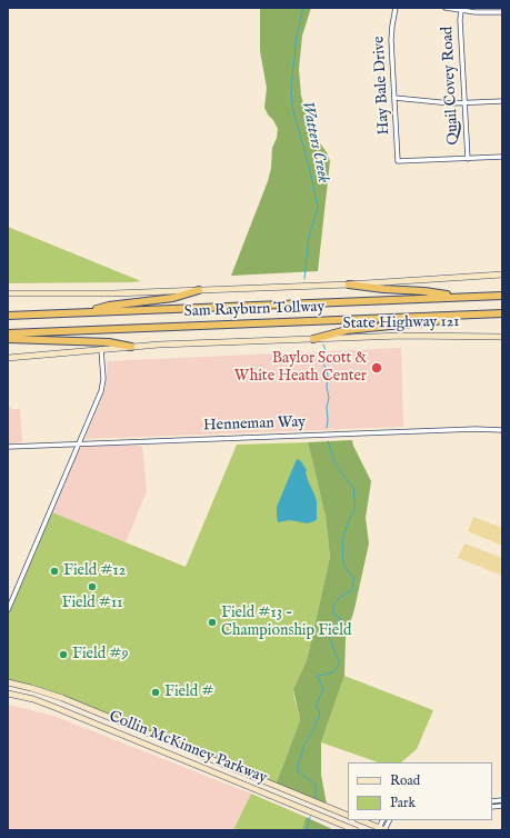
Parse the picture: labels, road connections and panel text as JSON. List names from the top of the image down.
{
  "streets": {
    "highway": ["Sam Rayburn Tollway"],
    "main road": ["State Highway 121", "Collin McKinney Parkway"],
    "street": ["Hay Bale Drive", "Quail Covey Road", "Henneman Way"]
  },
  "crossings": [
    ["Hay Bale Drive", "Quail Covey Road"]
  ],
  "water": ["Watters Creek"],
  "places": [
    "Baylor Scott & White Heath Center",
    "Field #12",
    "Field #11",
    "Field #13 - Championship Field",
    "Field #9",
    "Field #"
  ],
  "legend": ["Road", "Park"]
}
